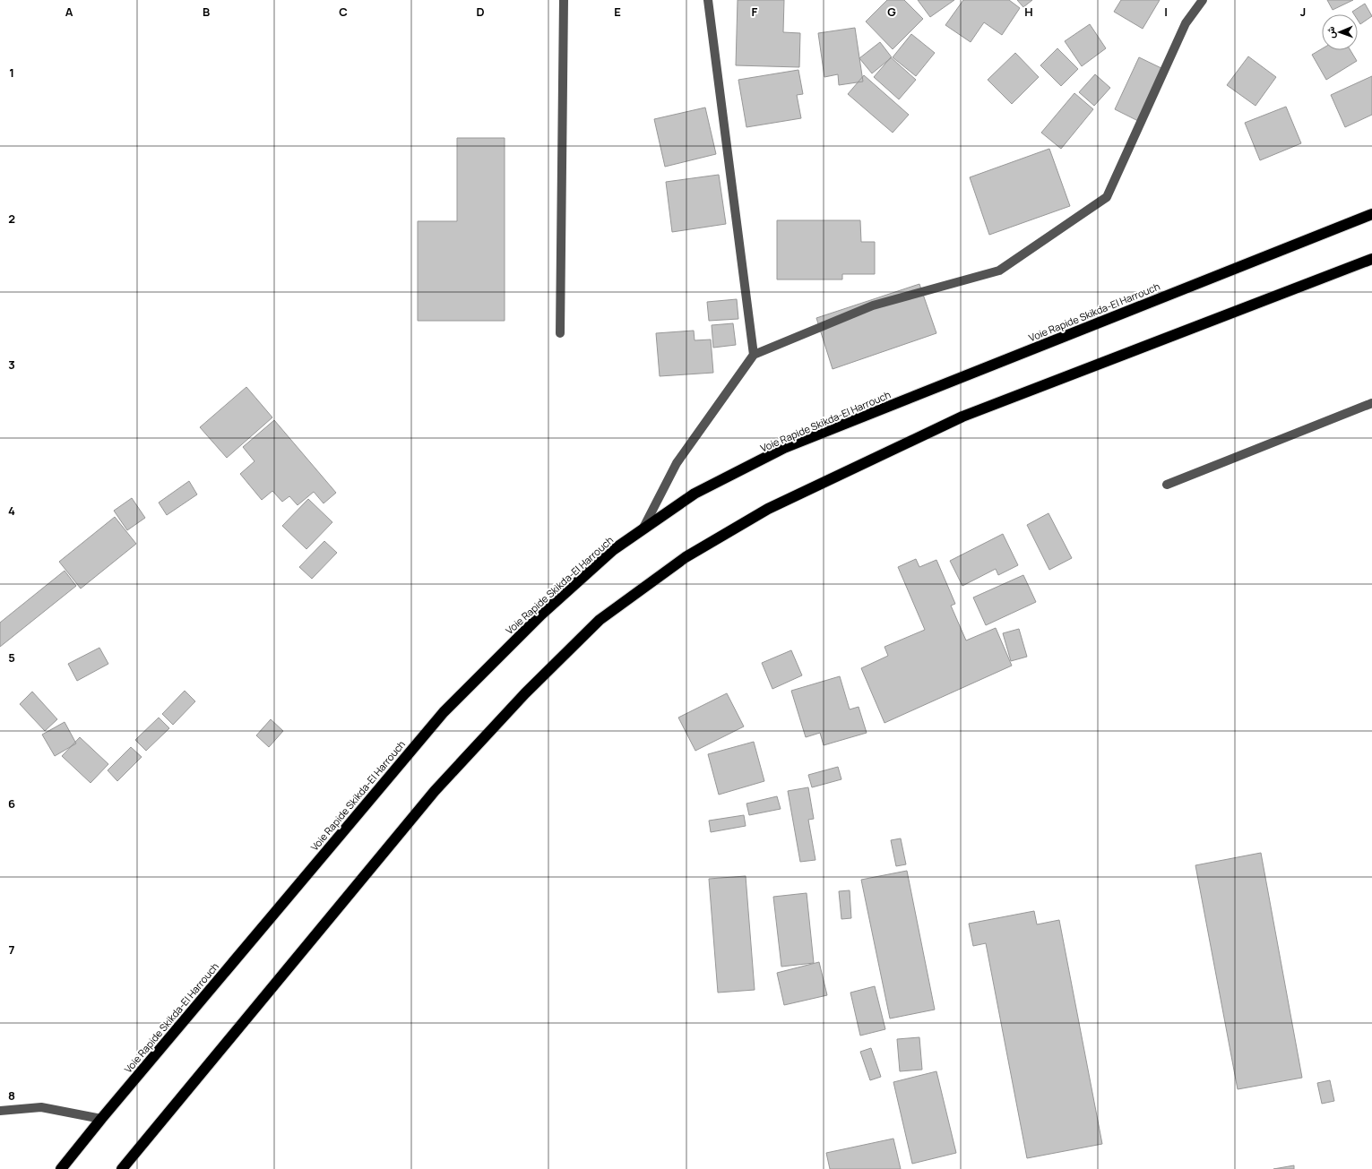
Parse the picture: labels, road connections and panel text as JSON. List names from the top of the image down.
{
  "streets": {
    "highway": ["Voie Rapide Skikda-El Harrouch"]
  },
  "north": "left",
  "grid": {
    "columns": [
      "A",
      "B",
      "C",
      "D",
      "E",
      "F",
      "G",
      "H",
      "I",
      "J"
    ],
    "rows": [
      "1",
      "2",
      "3",
      "4",
      "5",
      "6",
      "7",
      "8"
    ]
  }
}
